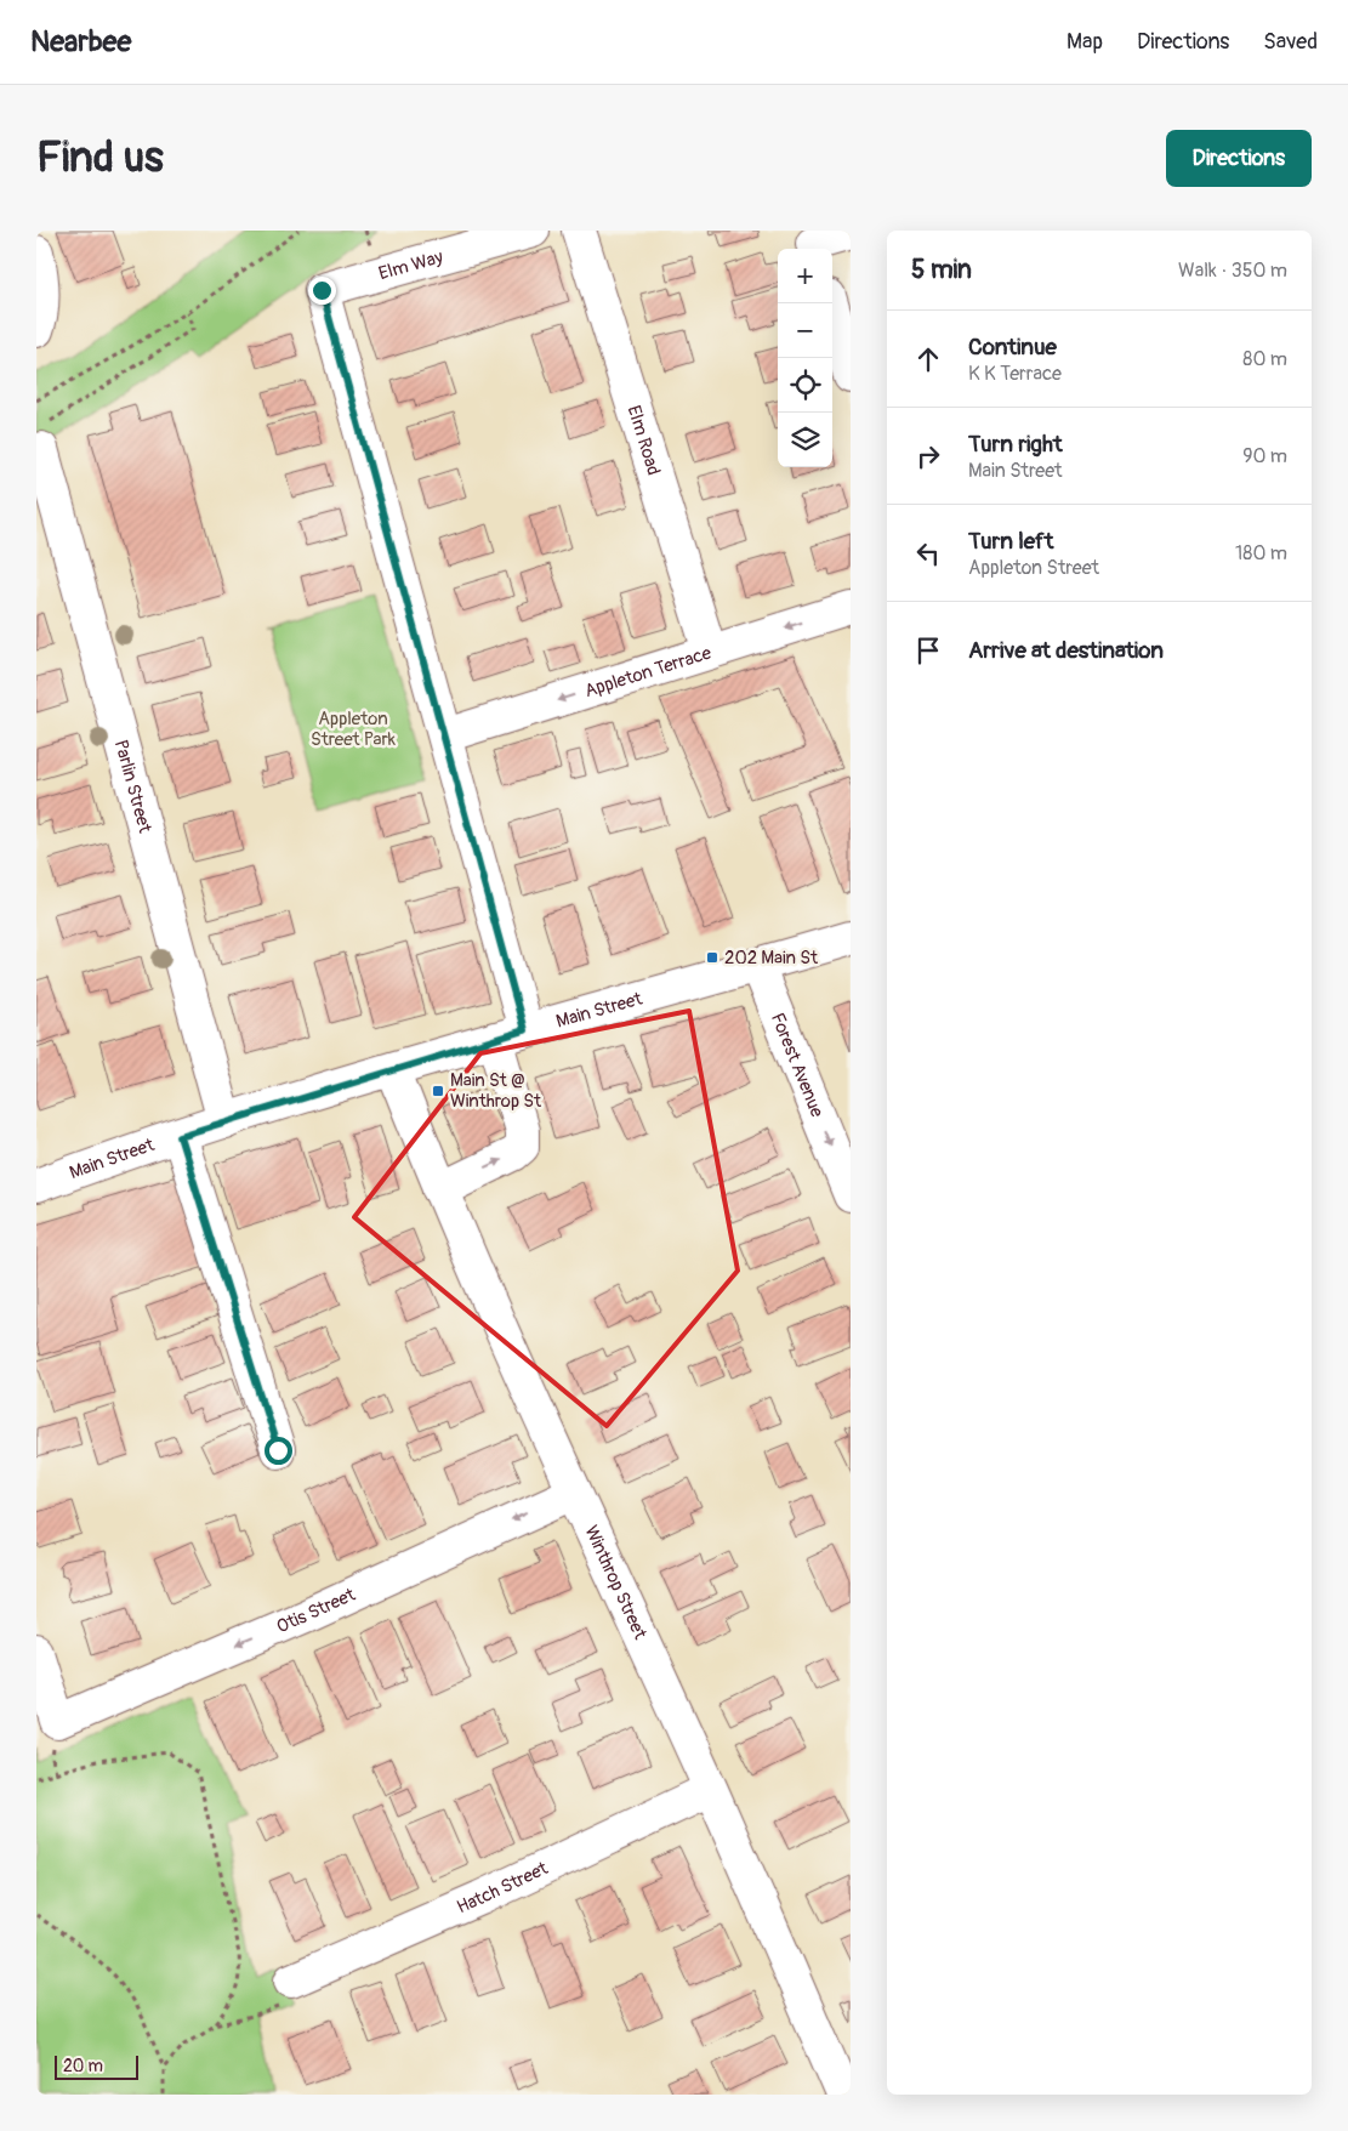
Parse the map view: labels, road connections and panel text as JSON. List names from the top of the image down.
{
  "streets": {
    "street": [
      "Elm Way",
      "Elm Road",
      "Appleton Terrace",
      "Parlin Street",
      "Main Street",
      "Forest Avenue",
      "Winthrop Street",
      "Otis Street",
      "Hatch Street"
    ]
  },
  "crossings": [
    ["Elm Way", "Appleton Terrace"],
    ["Elm Road", "Appleton Terrace"],
    ["Parlin Street", "Main Street"],
    ["Main Street", "Forest Avenue"],
    ["Main Street", "Winthrop Street"],
    ["Winthrop Street", "Otis Street"],
    ["Winthrop Street", "Hatch Street"]
  ],
  "one_way": ["Appleton Terrace", "Forest Avenue", "Otis Street"],
  "parks": ["Appleton Street Park"],
  "places": {
    "transit": ["202 Main St", "Main St @ Winthrop St"]
  },
  "scale_bar": "20 m",
  "page": {
    "header": "Nearbee",
    "nav": ["Map", "Directions", "Saved"],
    "buttons": "Directions",
    "title": "Find us",
    "heading": ["5 min", "Walk · 350 m"],
    "map_buttons": ["+", "−"],
    "list": [
      ["Continue", "K K Terrace", "80 m"],
      ["Turn right", "Main Street", "90 m"],
      ["Turn left", "Appleton Street", "180 m"],
      "Arrive at destination"
    ],
    "scale": "20 m"
  }
}
